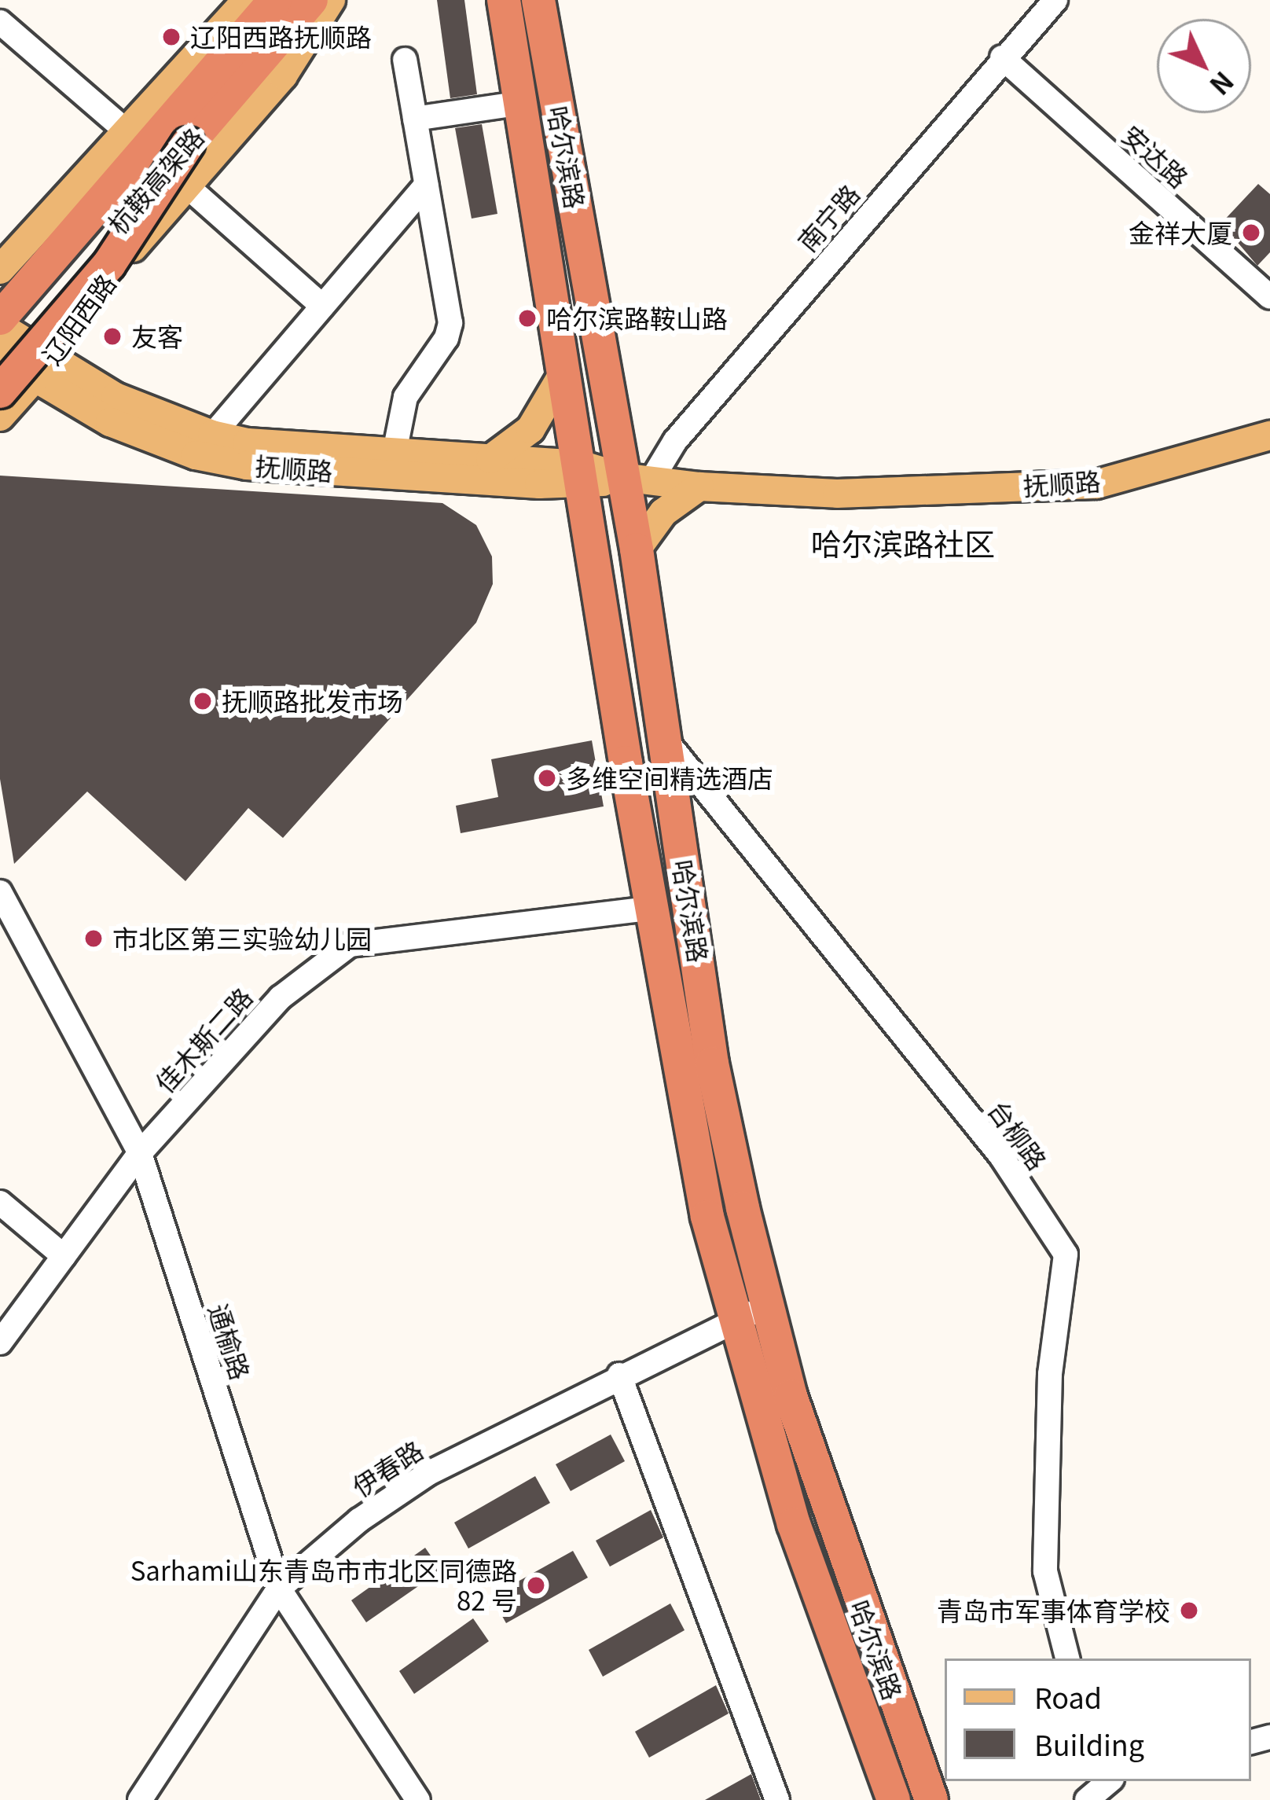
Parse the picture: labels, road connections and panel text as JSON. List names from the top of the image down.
{
  "streets": {
    "highway": ["哈尔滨路", "杭鞍高架路"],
    "main road": ["辽阳西路", "抚顺路"],
    "street": [
      "安达路",
      "南宁路",
      "佳木斯二路",
      "台柳路",
      "通榆路",
      "伊春路"
    ]
  },
  "crossings": [
    ["安达路", "南宁路"],
    ["哈尔滨路", "南宁路"],
    ["哈尔滨路", "抚顺路"],
    ["哈尔滨路", "佳木斯二路"],
    ["哈尔滨路", "台柳路"],
    ["哈尔滨路", "伊春路"],
    ["南宁路", "抚顺路"],
    ["辽阳西路", "抚顺路"],
    ["佳木斯二路", "通榆路"],
    ["通榆路", "伊春路"]
  ],
  "districts": ["哈尔滨路社区"],
  "places": [
    "辽阳西路抚顺路",
    "金祥大厦",
    "哈尔滨路鞍山路",
    "友客",
    "抚顺路批发市场",
    "多维空间精选酒店",
    "市北区第三实验幼儿园",
    "Sarhami山东青岛市市北区同德路 82 号",
    "青岛市军事体育学校"
  ],
  "legend": ["Road", "Building"],
  "north": "bottom right"
}
